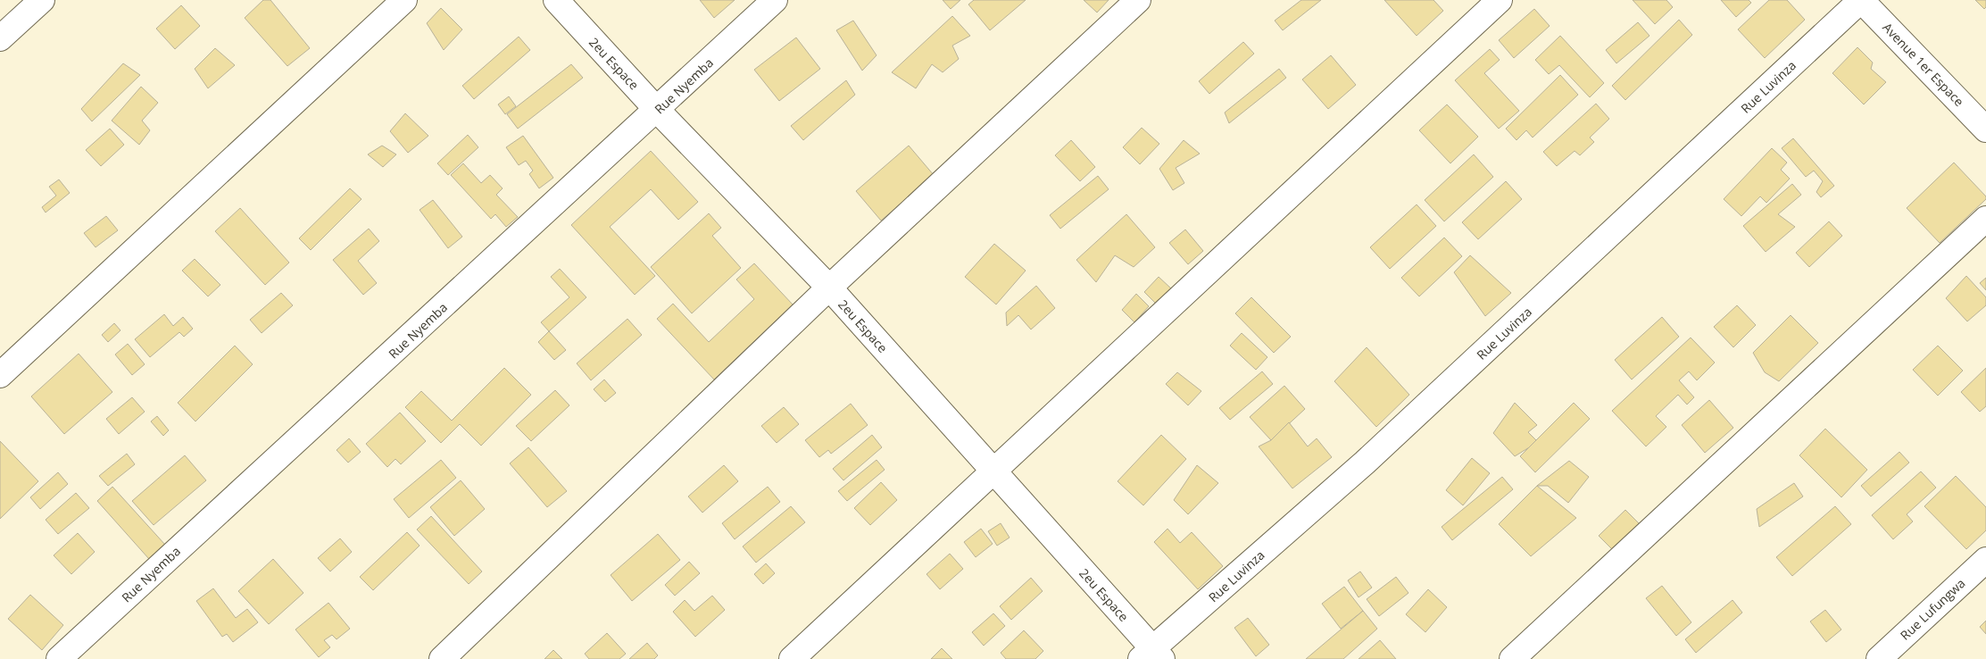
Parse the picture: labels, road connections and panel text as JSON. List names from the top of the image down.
{
  "streets": {
    "street": [
      "2eu Espace",
      "Avenue 1er Espace",
      "Rue Nyemba",
      "Rue Luvinza",
      "Rue Lufungwa"
    ]
  },
  "crossings": [
    ["2eu Espace", "Rue Nyemba"],
    ["2eu Espace", "Rue Luvinza"],
    ["Avenue 1er Espace", "Rue Luvinza"]
  ]
}
